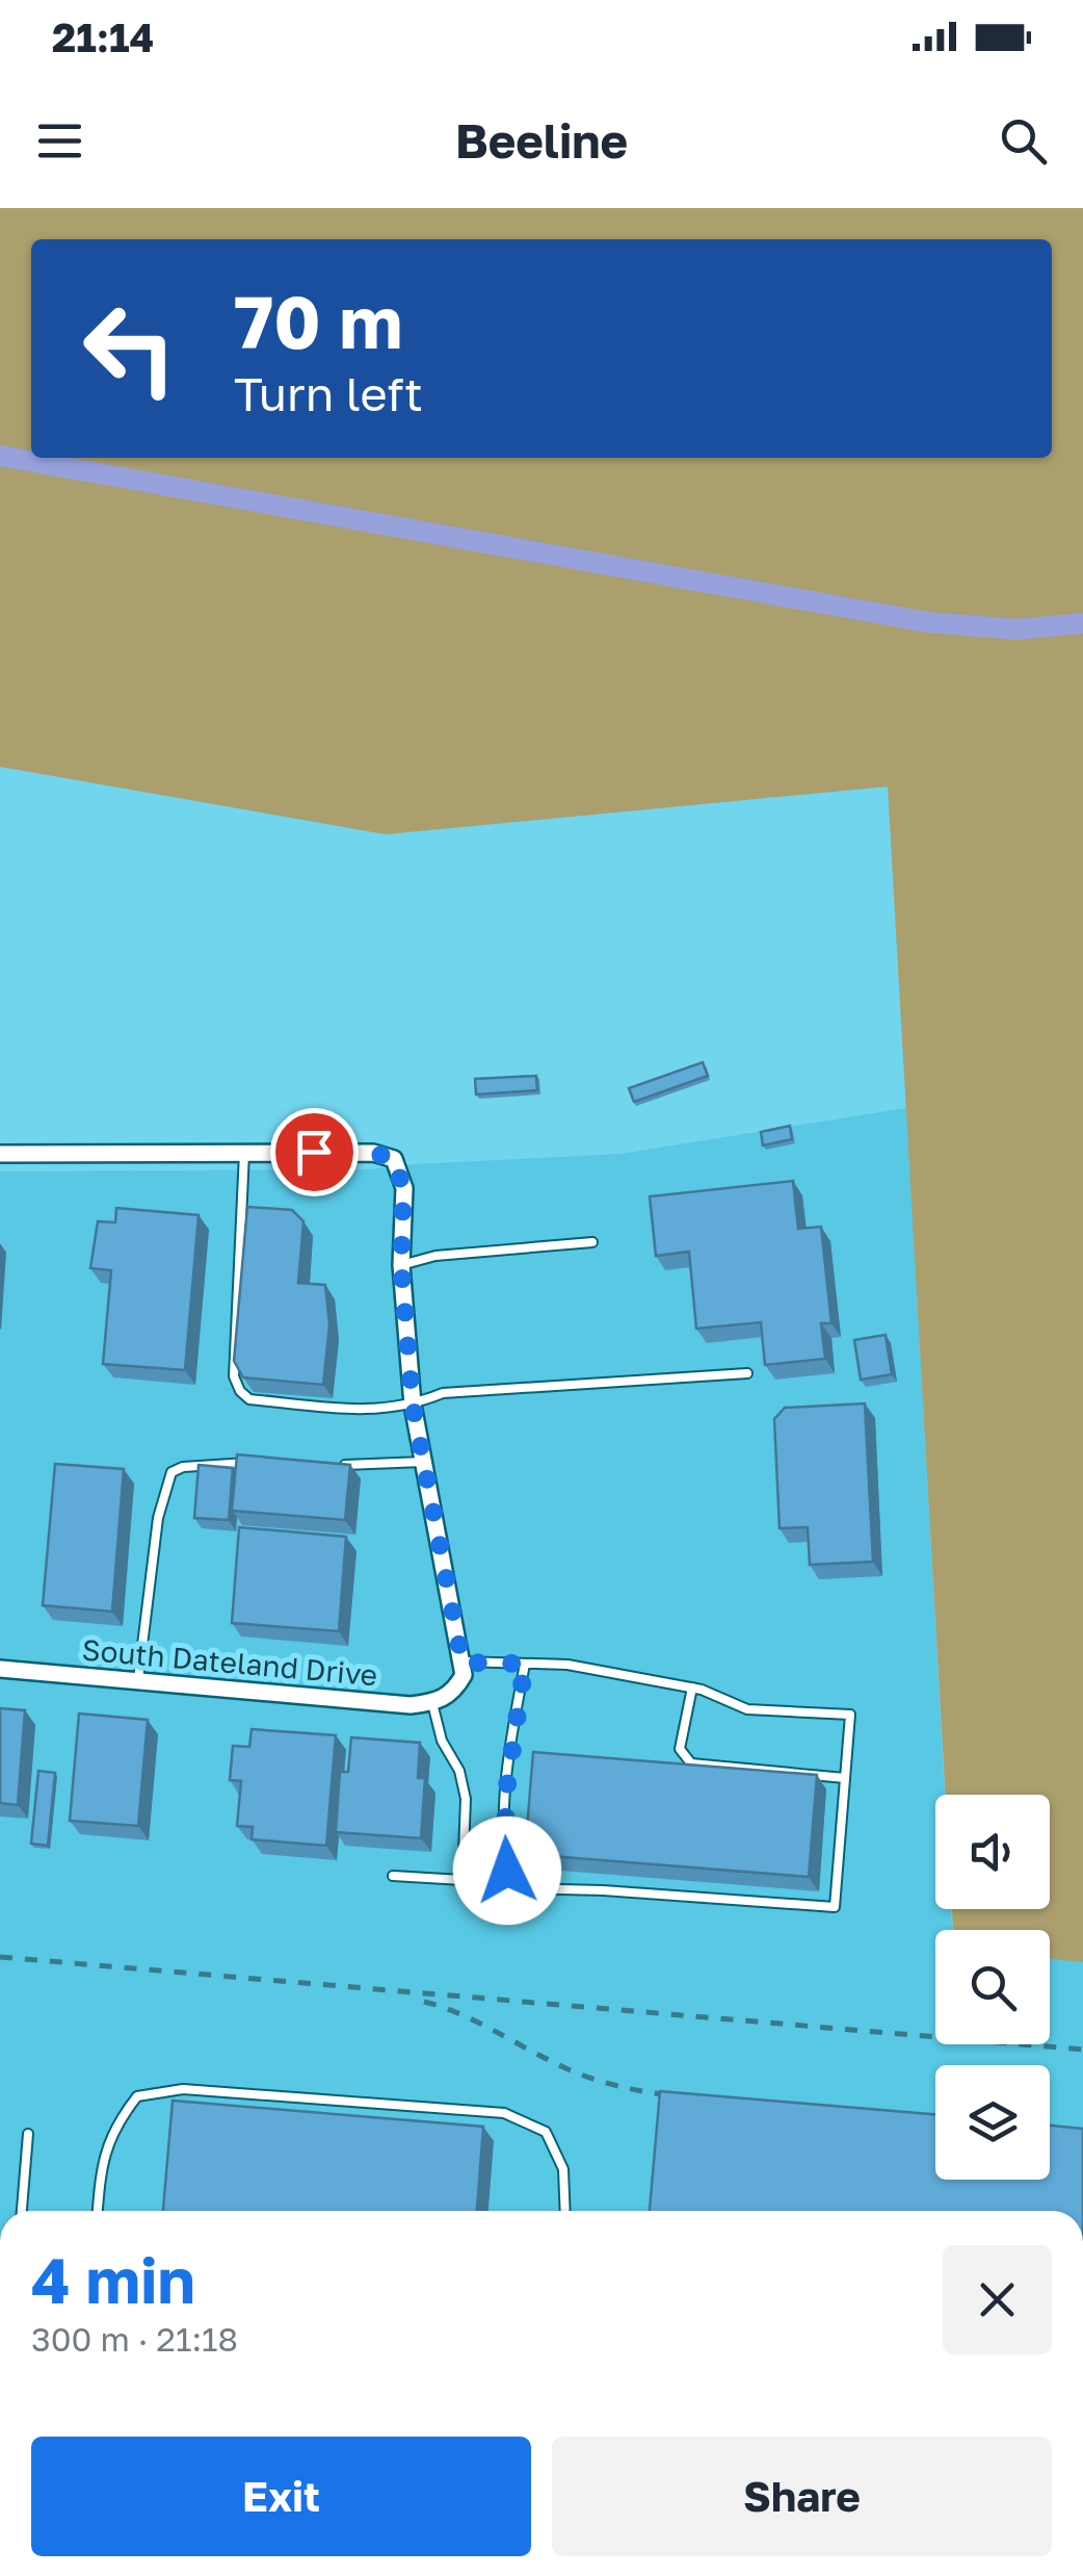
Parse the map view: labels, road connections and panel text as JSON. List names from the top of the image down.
{
  "streets": {
    "street": ["South Dateland Drive"]
  },
  "page": {
    "status": "21:14",
    "header": "Beeline",
    "turn": ["70 m", "Turn left"],
    "heading": ["4 min", "300 m · 21:18"],
    "buttons": ["Exit", "Share"]
  }
}
